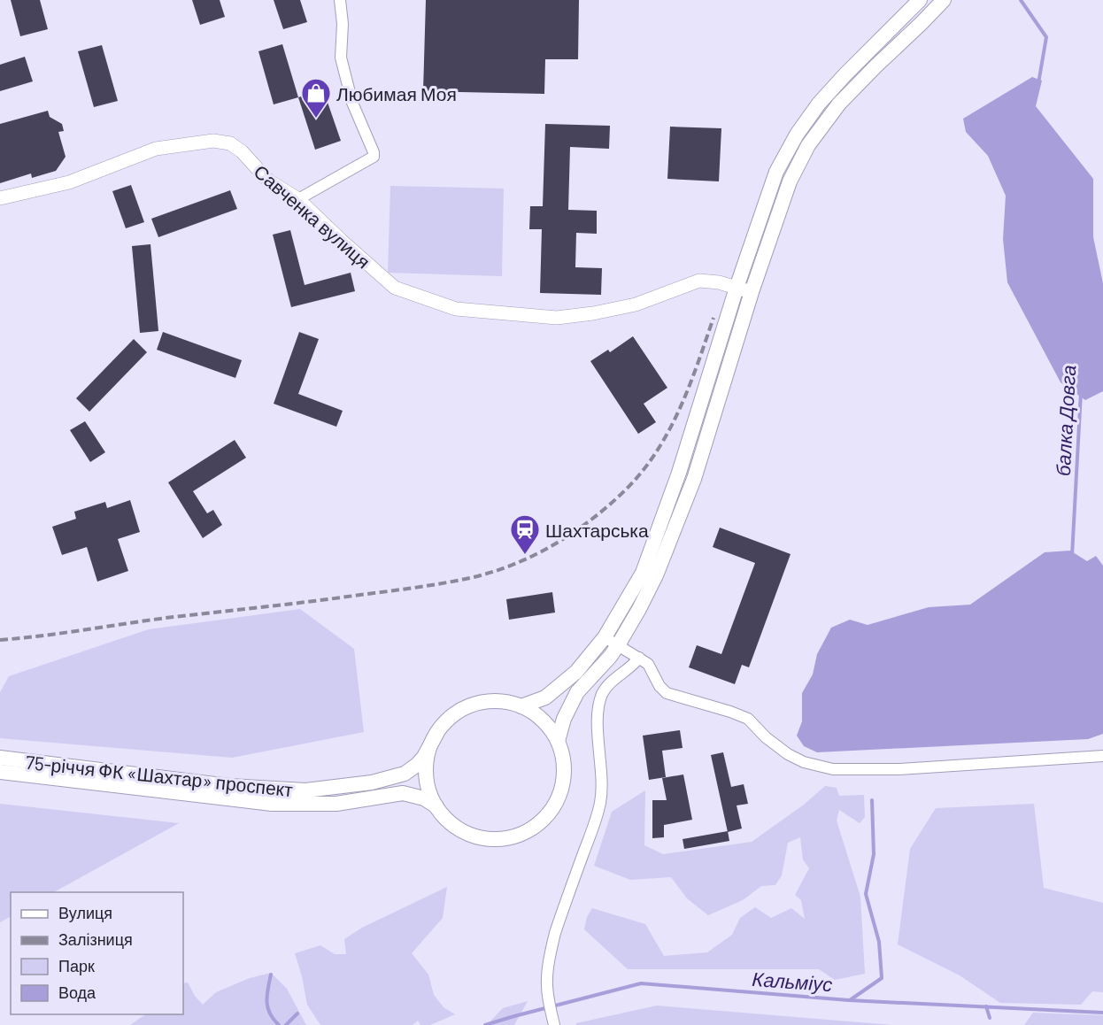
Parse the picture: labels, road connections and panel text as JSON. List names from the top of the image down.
{
  "streets": {
    "main road": ["75-річчя ФК «Шахтар» проспект"],
    "street": ["Савченка вулиця"]
  },
  "water": ["балка Довга", "Кальміус"],
  "places": {
    "shop": ["Любимая Моя"],
    "station": ["Шахтарська"]
  },
  "legend": [
    "Вулиця",
    "Залізниця",
    "Парк",
    "Вода"
  ]
}
